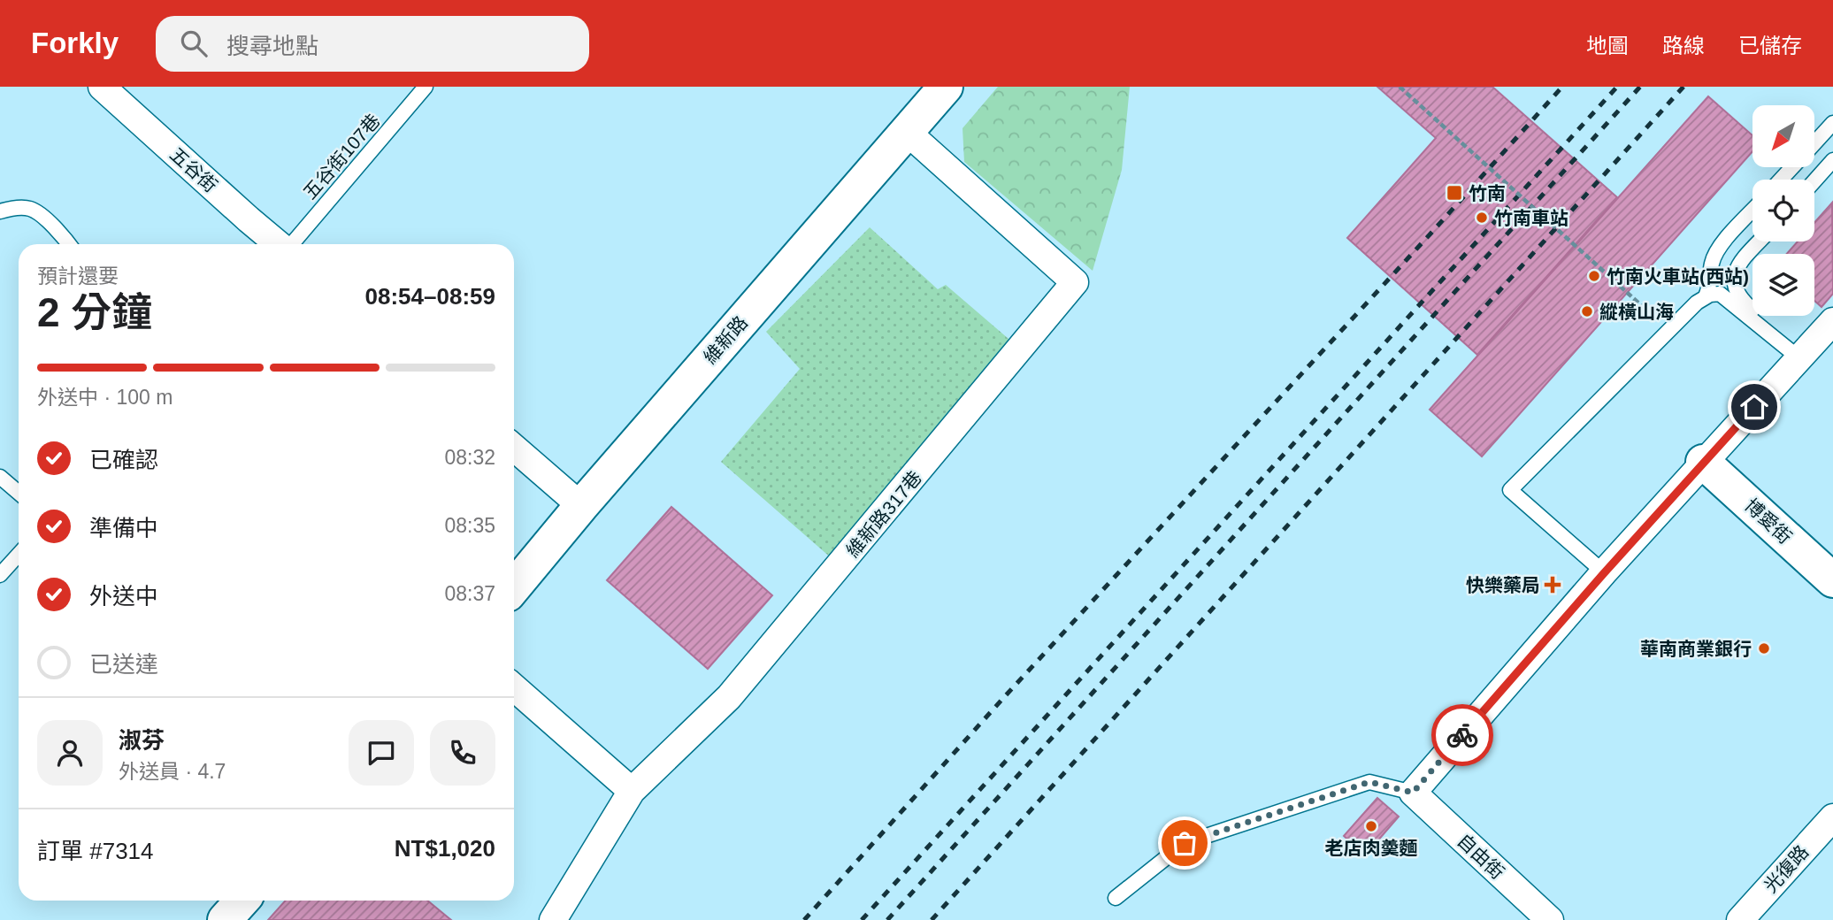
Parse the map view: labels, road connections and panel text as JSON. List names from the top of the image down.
{
  "streets": {
    "street": [
      "五谷街",
      "維新路",
      "維新路317巷",
      "博愛街",
      "自由街",
      "光復路"
    ],
    "lane": ["五谷街107巷"]
  },
  "crossings": [
    ["維新路", "維新路317巷"]
  ],
  "places": {
    "transit": ["竹南"],
    "other": [
      "竹南車站",
      "竹南火車站(西站)",
      "縱橫山海",
      "華南商業銀行",
      "老店肉羮麵"
    ],
    "health": ["快樂藥局"]
  },
  "north": "bottom left",
  "page": {
    "header": "Forkly",
    "search": "搜尋地點",
    "nav": ["地圖", "路線", "已儲存"],
    "heading": ["2 分鐘", "預計還要", "08:54–08:59"],
    "panel": [
      "淑芬",
      "外送員 · 4.7",
      "訂單 #7314",
      "NT$1,020"
    ],
    "bar": "外送中 · 100 m",
    "list": [
      ["已確認", "08:32"],
      ["準備中", "08:35"],
      ["外送中", "08:37"],
      "已送達"
    ]
  }
}
